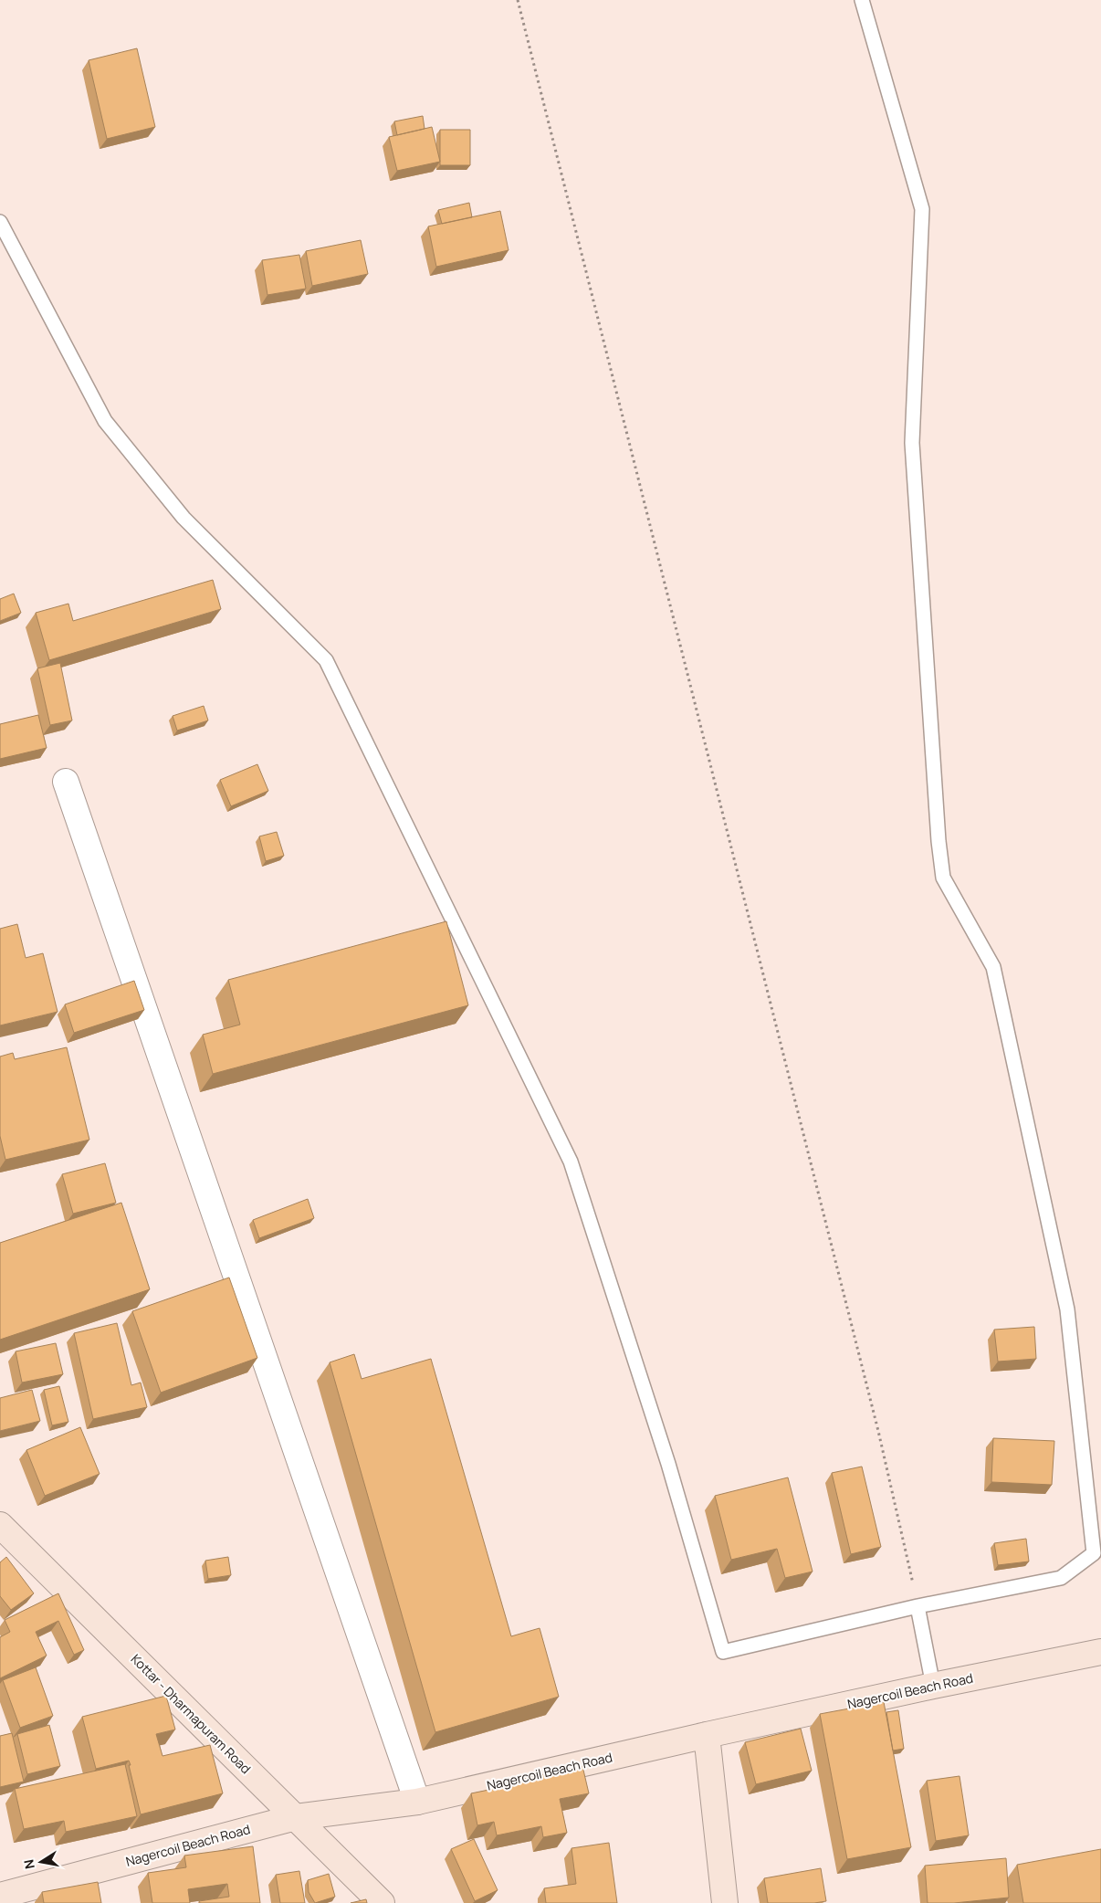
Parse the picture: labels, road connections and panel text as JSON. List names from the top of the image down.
{
  "streets": {
    "main road": ["Nagercoil Beach Road", "Kottar - Dharmapuram Road"]
  },
  "crossings": [
    ["Nagercoil Beach Road", "Kottar - Dharmapuram Road"]
  ],
  "north": "left"
}
